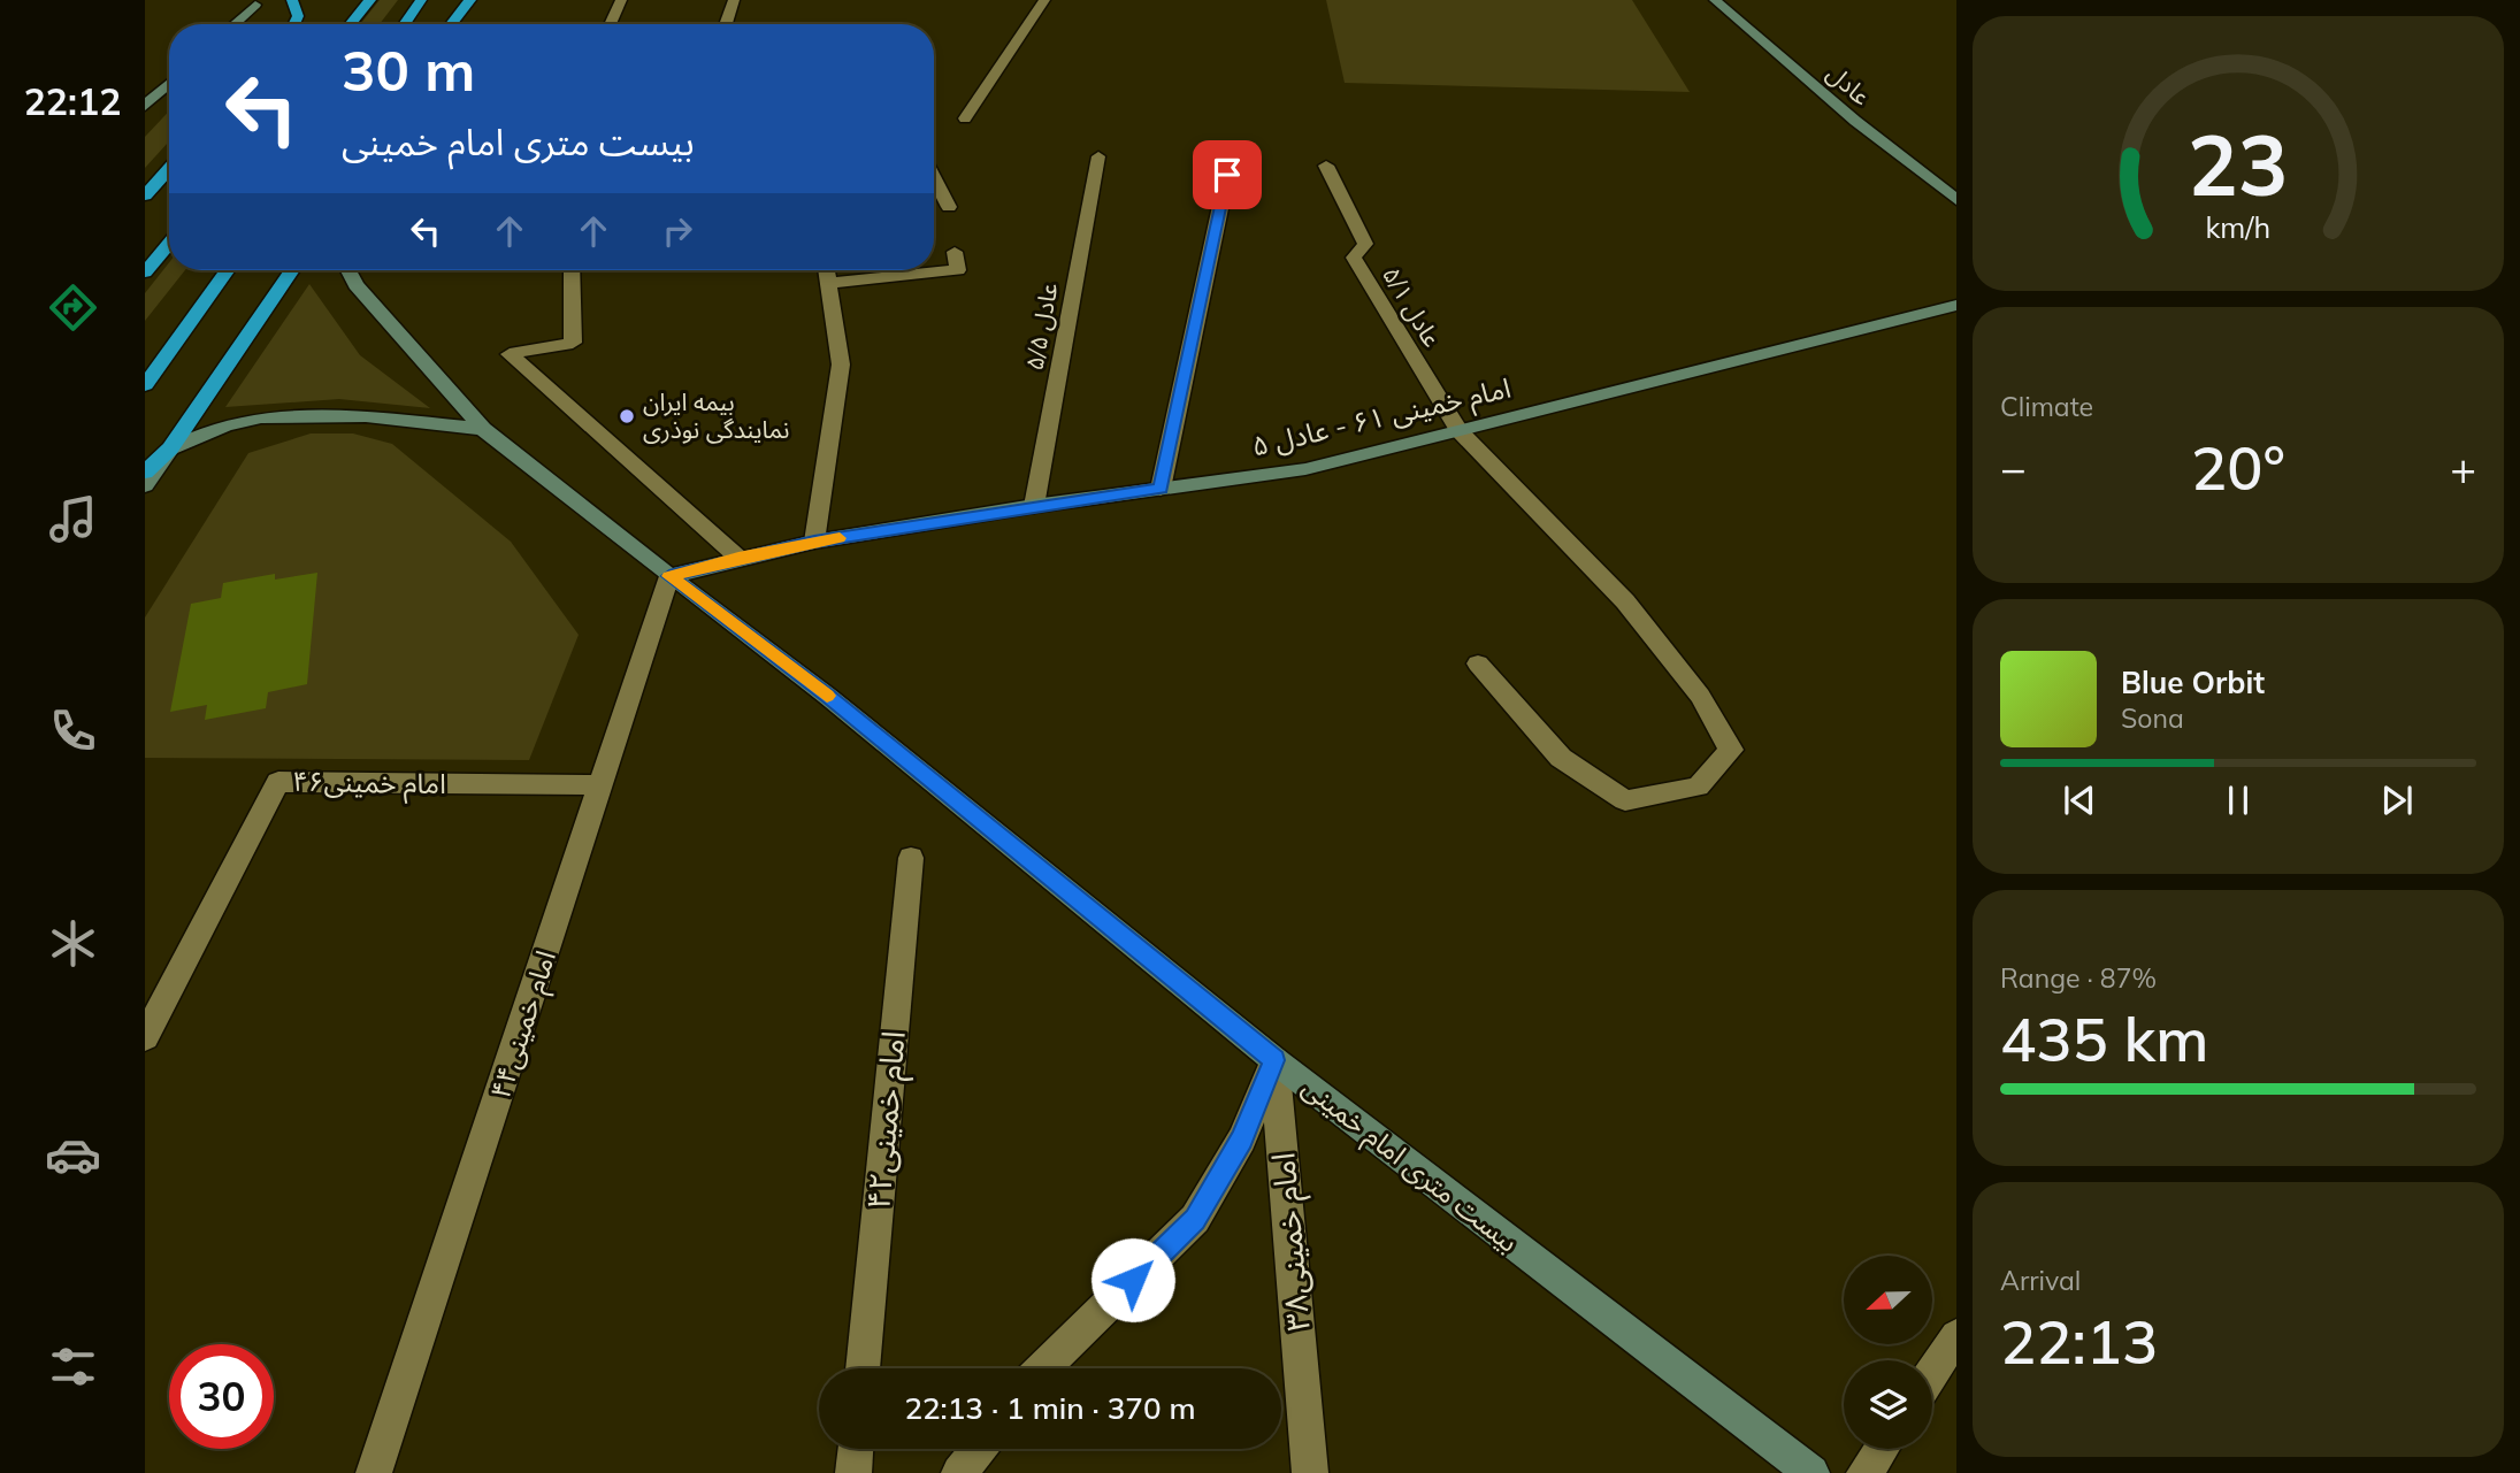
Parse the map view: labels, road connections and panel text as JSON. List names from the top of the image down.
{
  "streets": {
    "street": [
      "عادل",
      "عادل ۵/۱",
      "عادل ۵/۵",
      "امام خمینی ۶۱ - عادل ۵",
      "امام خمینی۴۶",
      "۴۴امام خمینی",
      "امام خمینی۴۲",
      "بیست متری امام خمینی",
      "امام خمینی۳۸"
    ]
  },
  "crossings": [
    ["عادل ۵/۱", "امام خمینی ۶۱ - عادل ۵"],
    ["عادل ۵/۵", "امام خمینی ۶۱ - عادل ۵"],
    ["امام خمینی ۶۱ - عادل ۵", "۴۴امام خمینی"],
    ["امام خمینی ۶۱ - عادل ۵", "بیست متری امام خمینی"],
    ["امام خمینی۴۶", "۴۴امام خمینی"],
    ["۴۴امام خمینی", "بیست متری امام خمینی"],
    ["بیست متری امام خمینی", "امام خمینی۳۸"]
  ],
  "places": ["بیمه ایران نمایندگی نوذری"],
  "north": "left",
  "page": {
    "tabs": "22:12",
    "turn": ["30 m", "بیست متری امام خمینی"],
    "tile": [
      "Climate",
      ["Range · 87%", "435 km"],
      ["Arrival", "22:13"]
    ],
    "heat": ["−", "20°", "+"],
    "song": ["Blue Orbit", "Sona"],
    "limit": "30",
    "trip": "22:13 · 1 min · 370 m",
    "gauge": ["23", "km/h"]
  }
}
